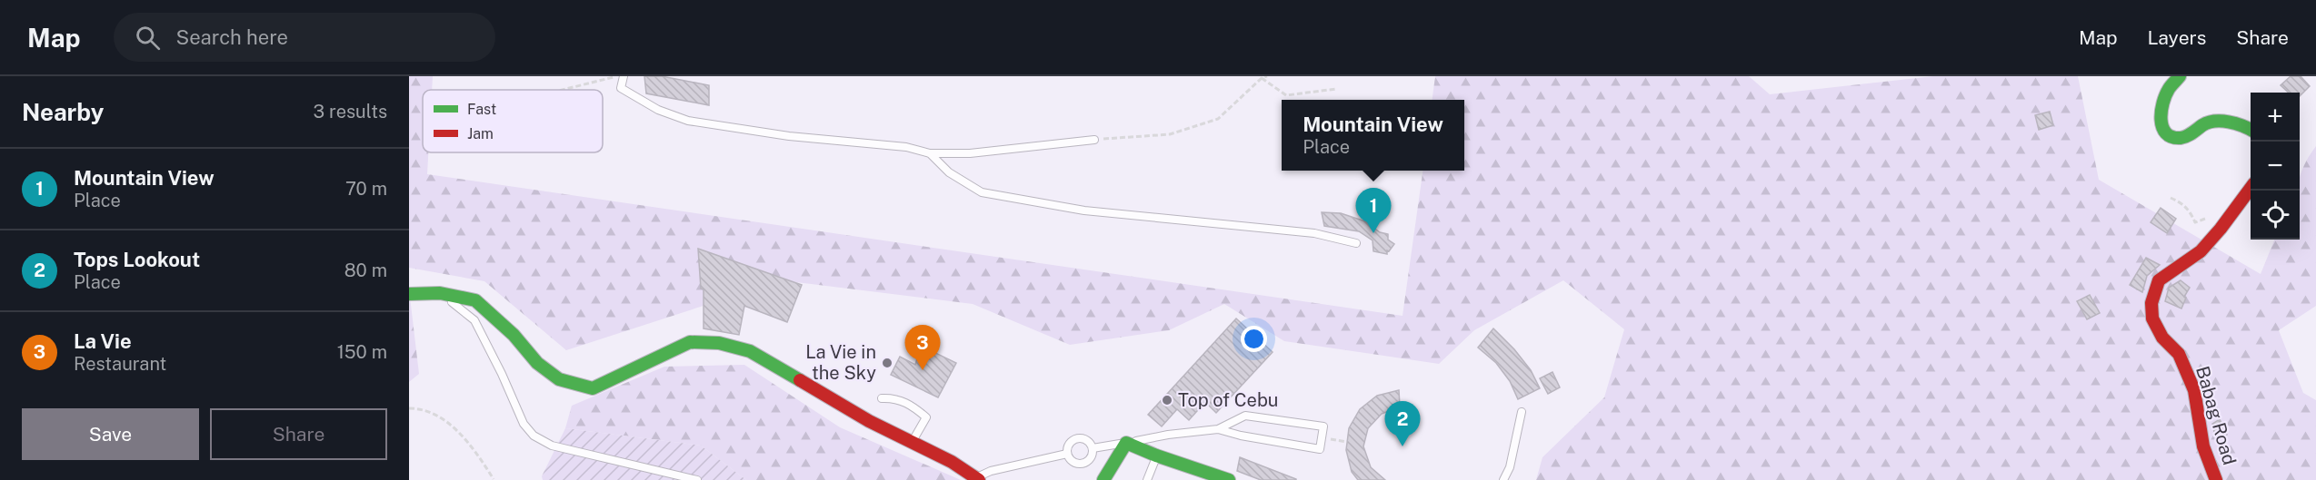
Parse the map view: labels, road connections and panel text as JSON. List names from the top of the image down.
{
  "streets": {
    "street": ["Babag Road"]
  },
  "places": ["La Vie in the Sky", "Top of Cebu"],
  "legend": ["Fast", "Jam"],
  "page": {
    "header": "Map",
    "search": "Search here",
    "nav": ["Map", "Layers", "Share"],
    "heading": ["Nearby", "3 results"],
    "map_buttons": ["+", "−"],
    "popup": ["Mountain View", "Place"],
    "list": [
      {
        "mark": "1",
        "name": "Mountain View",
        "note": "Place",
        "value": "70 m"
      },
      {
        "mark": "2",
        "name": "Tops Lookout",
        "note": "Place",
        "value": "80 m"
      },
      {
        "mark": "3",
        "name": "La Vie",
        "note": "Restaurant",
        "value": "150 m"
      }
    ],
    "pins": ["1", "3", "2"],
    "buttons": ["Save", "Share"]
  }
}
